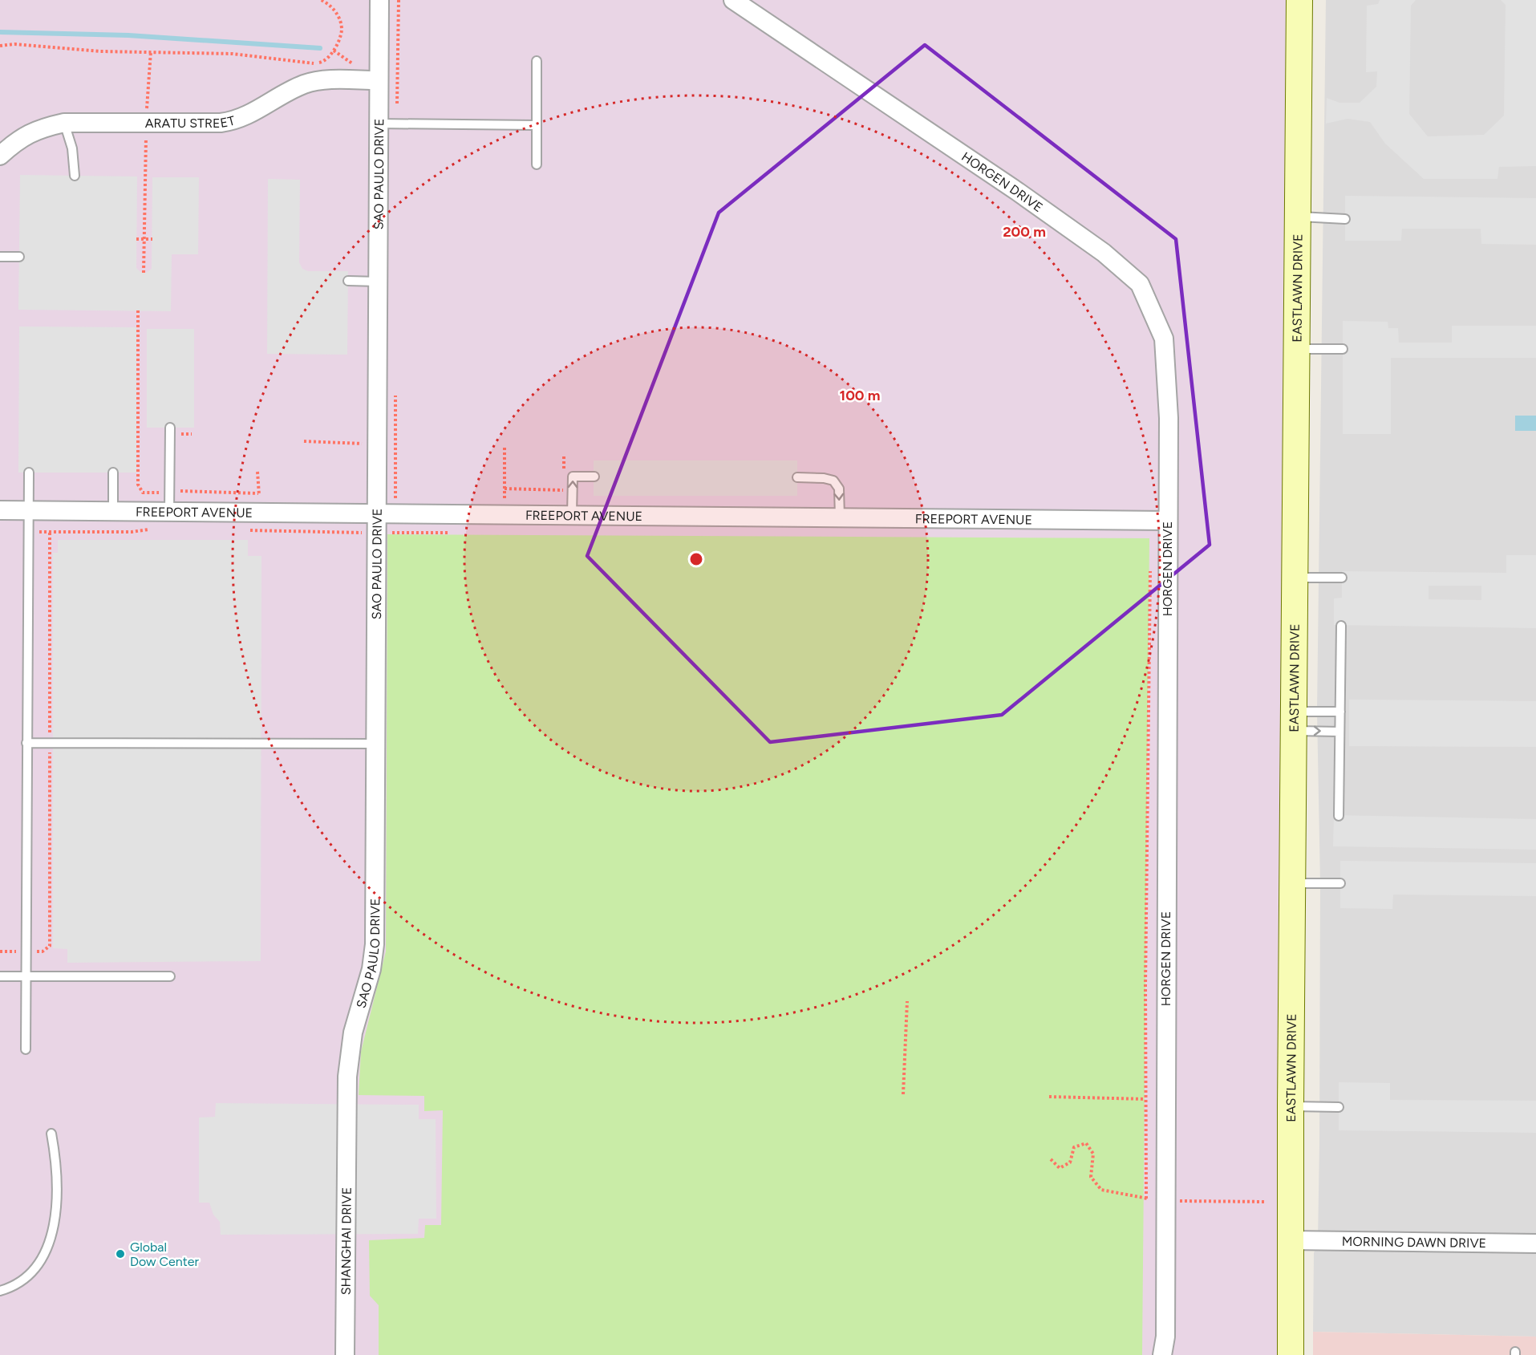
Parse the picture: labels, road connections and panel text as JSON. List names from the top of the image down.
{
  "streets": {
    "street": [
      "ARATU STREET",
      "SAO PAULO DRIVE",
      "HORGEN DRIVE",
      "EASTLAWN DRIVE",
      "FREEPORT AVENUE",
      "SHANGHAI DRIVE",
      "MORNING DAWN DRIVE"
    ]
  },
  "crossings": [
    ["ARATU STREET", "SAO PAULO DRIVE"],
    ["SAO PAULO DRIVE", "FREEPORT AVENUE"],
    ["SAO PAULO DRIVE", "SHANGHAI DRIVE"],
    ["HORGEN DRIVE", "FREEPORT AVENUE"],
    ["EASTLAWN DRIVE", "MORNING DAWN DRIVE"]
  ],
  "places": ["Global Dow Center"],
  "rings": ["200 m", "100 m"]
}
